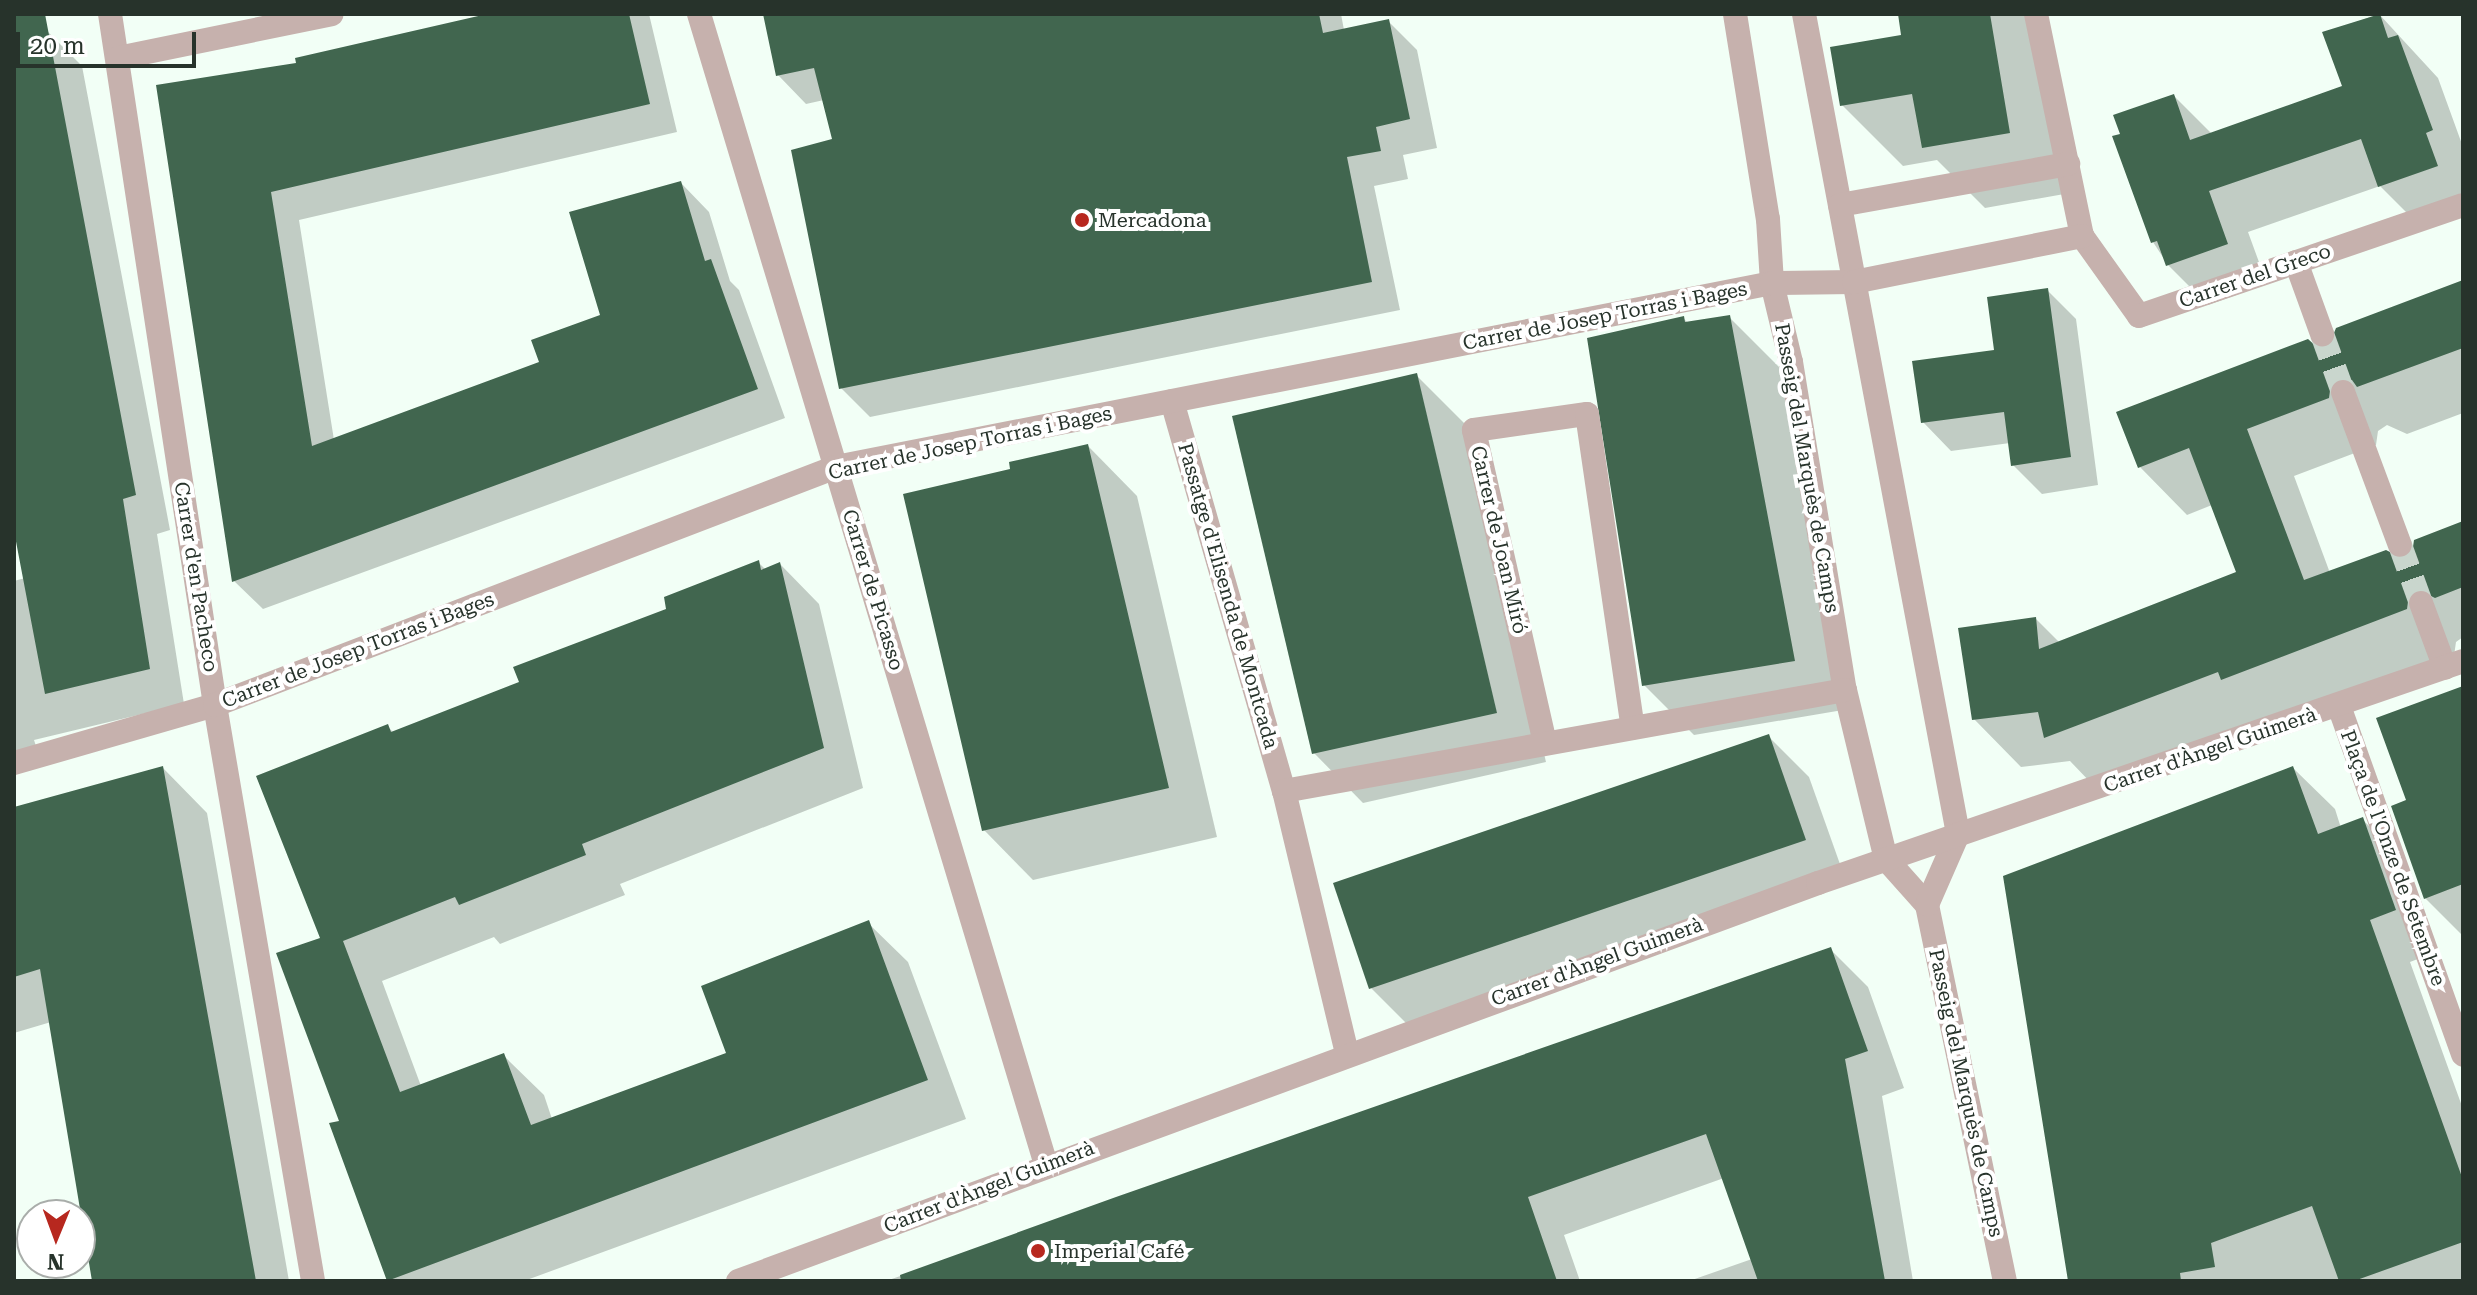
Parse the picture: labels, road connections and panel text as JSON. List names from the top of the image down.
{
  "streets": {
    "street": [
      "Carrer del Greco",
      "Carrer de Josep Torras i Bages",
      "Passeig del Marquès de Camps",
      "Carrer de Joan Miró",
      "Carrer d'en Pacheco",
      "Carrer de Picasso",
      "Passatge d'Elisenda de Montcada",
      "Carrer d'Àngel Guimerà",
      "Plaça de l'Onze de Setembre"
    ]
  },
  "crossings": [
    ["Carrer de Josep Torras i Bages", "Passeig del Marquès de Camps"],
    ["Carrer de Josep Torras i Bages", "Carrer d'en Pacheco"],
    ["Carrer de Josep Torras i Bages", "Carrer de Picasso"],
    ["Carrer de Josep Torras i Bages", "Passatge d'Elisenda de Montcada"],
    ["Passeig del Marquès de Camps", "Carrer d'Àngel Guimerà"],
    ["Carrer de Picasso", "Carrer d'Àngel Guimerà"],
    ["Passatge d'Elisenda de Montcada", "Carrer d'Àngel Guimerà"],
    ["Carrer d'Àngel Guimerà", "Plaça de l'Onze de Setembre"]
  ],
  "places": ["Mercadona", "Imperial Café"],
  "scale_bar": "20 m",
  "north": "bottom"
}
